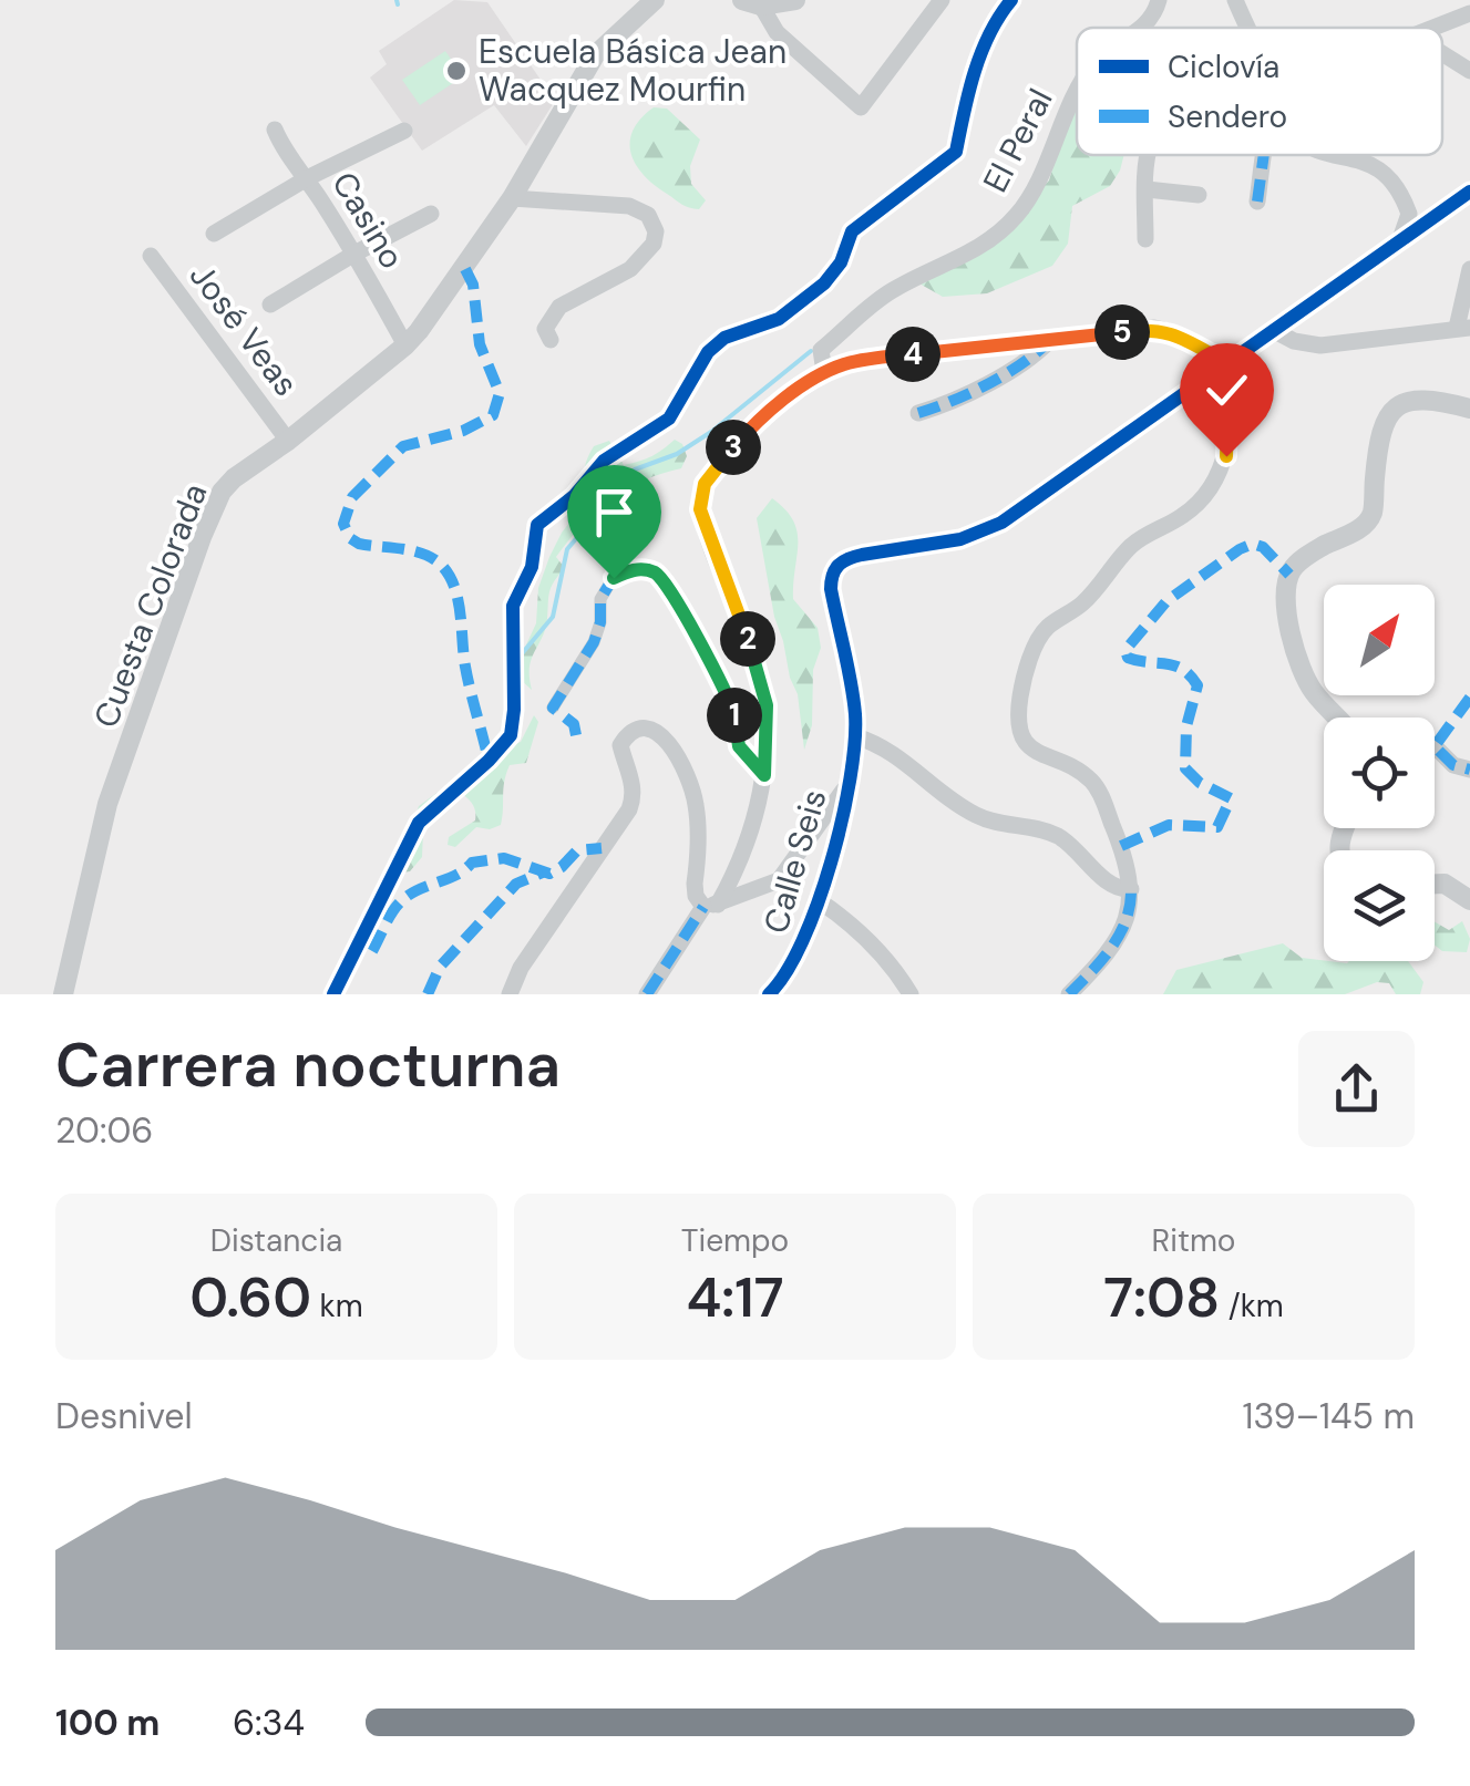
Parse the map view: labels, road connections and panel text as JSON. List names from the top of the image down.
{
  "streets": {
    "street": [
      "El Peral",
      "Casino",
      "José Veas",
      "Cuesta Colorada",
      "Calle Seis"
    ]
  },
  "crossings": [
    ["Casino", "Cuesta Colorada"],
    ["José Veas", "Cuesta Colorada"]
  ],
  "places": ["Escuela Básica Jean Wacquez Mourfin"],
  "legend": ["Ciclovía", "Sendero"],
  "north": "top right",
  "page": {
    "pins": [
      "5",
      "4",
      "3",
      "2",
      "1"
    ],
    "heading": ["Carrera nocturna", "20:06"],
    "stats": [
      ["Distancia", "0.60 km"],
      ["Tiempo", "4:17"],
      ["Ritmo", "7:08 /km"]
    ],
    "chart": ["Desnivel", "139–145 m"],
    "list": [
      {
        "name": "100 m",
        "note": "6:34"
      }
    ]
  }
}
